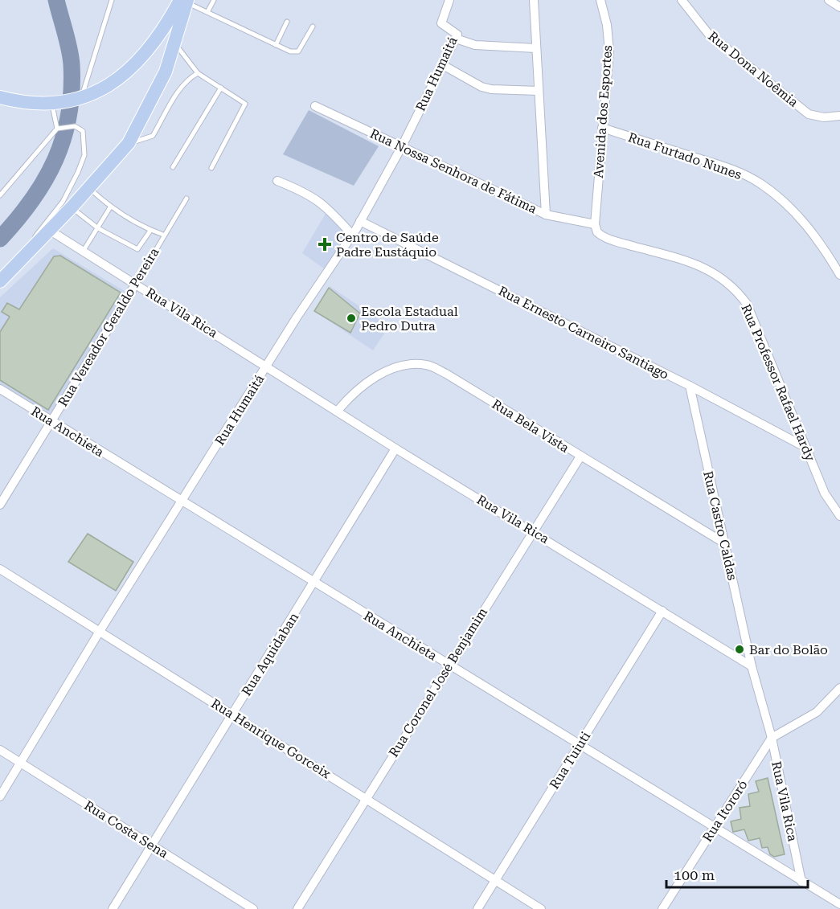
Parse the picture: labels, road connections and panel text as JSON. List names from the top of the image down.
{
  "streets": {
    "street": [
      "Rua Dona Noêmia",
      "Rua Humaitá",
      "Avenida dos Esportes",
      "Rua Furtado Nunes",
      "Rua Nossa Senhora de Fátima",
      "Rua Vila Rica",
      "Rua Vereador Geraldo Pereira",
      "Rua Ernesto Carneiro Santiago",
      "Rua Professor Rafael Hardy",
      "Rua Bela Vista",
      "Rua Anchieta",
      "Rua Castro Caldas",
      "Rua Aquidaban",
      "Rua Coronel José Benjamim",
      "Rua Henrique Gorceix",
      "Rua Tuiuti",
      "Rua Itororó",
      "Rua Costa Sena"
    ]
  },
  "crossings": [
    ["Rua Humaitá", "Rua Nossa Senhora de Fátima"],
    ["Rua Humaitá", "Rua Vila Rica"],
    ["Rua Humaitá", "Rua Ernesto Carneiro Santiago"],
    ["Rua Humaitá", "Rua Anchieta"],
    ["Rua Humaitá", "Rua Henrique Gorceix"],
    ["Rua Humaitá", "Rua Costa Sena"],
    ["Avenida dos Esportes", "Rua Furtado Nunes"],
    ["Avenida dos Esportes", "Rua Nossa Senhora de Fátima"],
    ["Avenida dos Esportes", "Rua Professor Rafael Hardy"],
    ["Rua Nossa Senhora de Fátima", "Rua Professor Rafael Hardy"],
    ["Rua Vila Rica", "Rua Vereador Geraldo Pereira"],
    ["Rua Vila Rica", "Rua Bela Vista"],
    ["Rua Vila Rica", "Rua Anchieta"],
    ["Rua Vila Rica", "Rua Castro Caldas"],
    ["Rua Vila Rica", "Rua Aquidaban"],
    ["Rua Vila Rica", "Rua Coronel José Benjamim"],
    ["Rua Vila Rica", "Rua Tuiuti"],
    ["Rua Vila Rica", "Rua Itororó"],
    ["Rua Vereador Geraldo Pereira", "Rua Anchieta"],
    ["Rua Ernesto Carneiro Santiago", "Rua Professor Rafael Hardy"],
    ["Rua Ernesto Carneiro Santiago", "Rua Castro Caldas"],
    ["Rua Bela Vista", "Rua Castro Caldas"],
    ["Rua Bela Vista", "Rua Coronel José Benjamim"],
    ["Rua Anchieta", "Rua Aquidaban"],
    ["Rua Anchieta", "Rua Coronel José Benjamim"],
    ["Rua Anchieta", "Rua Tuiuti"],
    ["Rua Anchieta", "Rua Itororó"],
    ["Rua Aquidaban", "Rua Henrique Gorceix"],
    ["Rua Aquidaban", "Rua Costa Sena"],
    ["Rua Coronel José Benjamim", "Rua Henrique Gorceix"],
    ["Rua Henrique Gorceix", "Rua Tuiuti"]
  ],
  "places": {
    "health": ["Centro de Saúde Padre Eustáquio"],
    "other": ["Escola Estadual Pedro Dutra", "Bar do Bolão"]
  },
  "scale_bar": "100 m"
}
